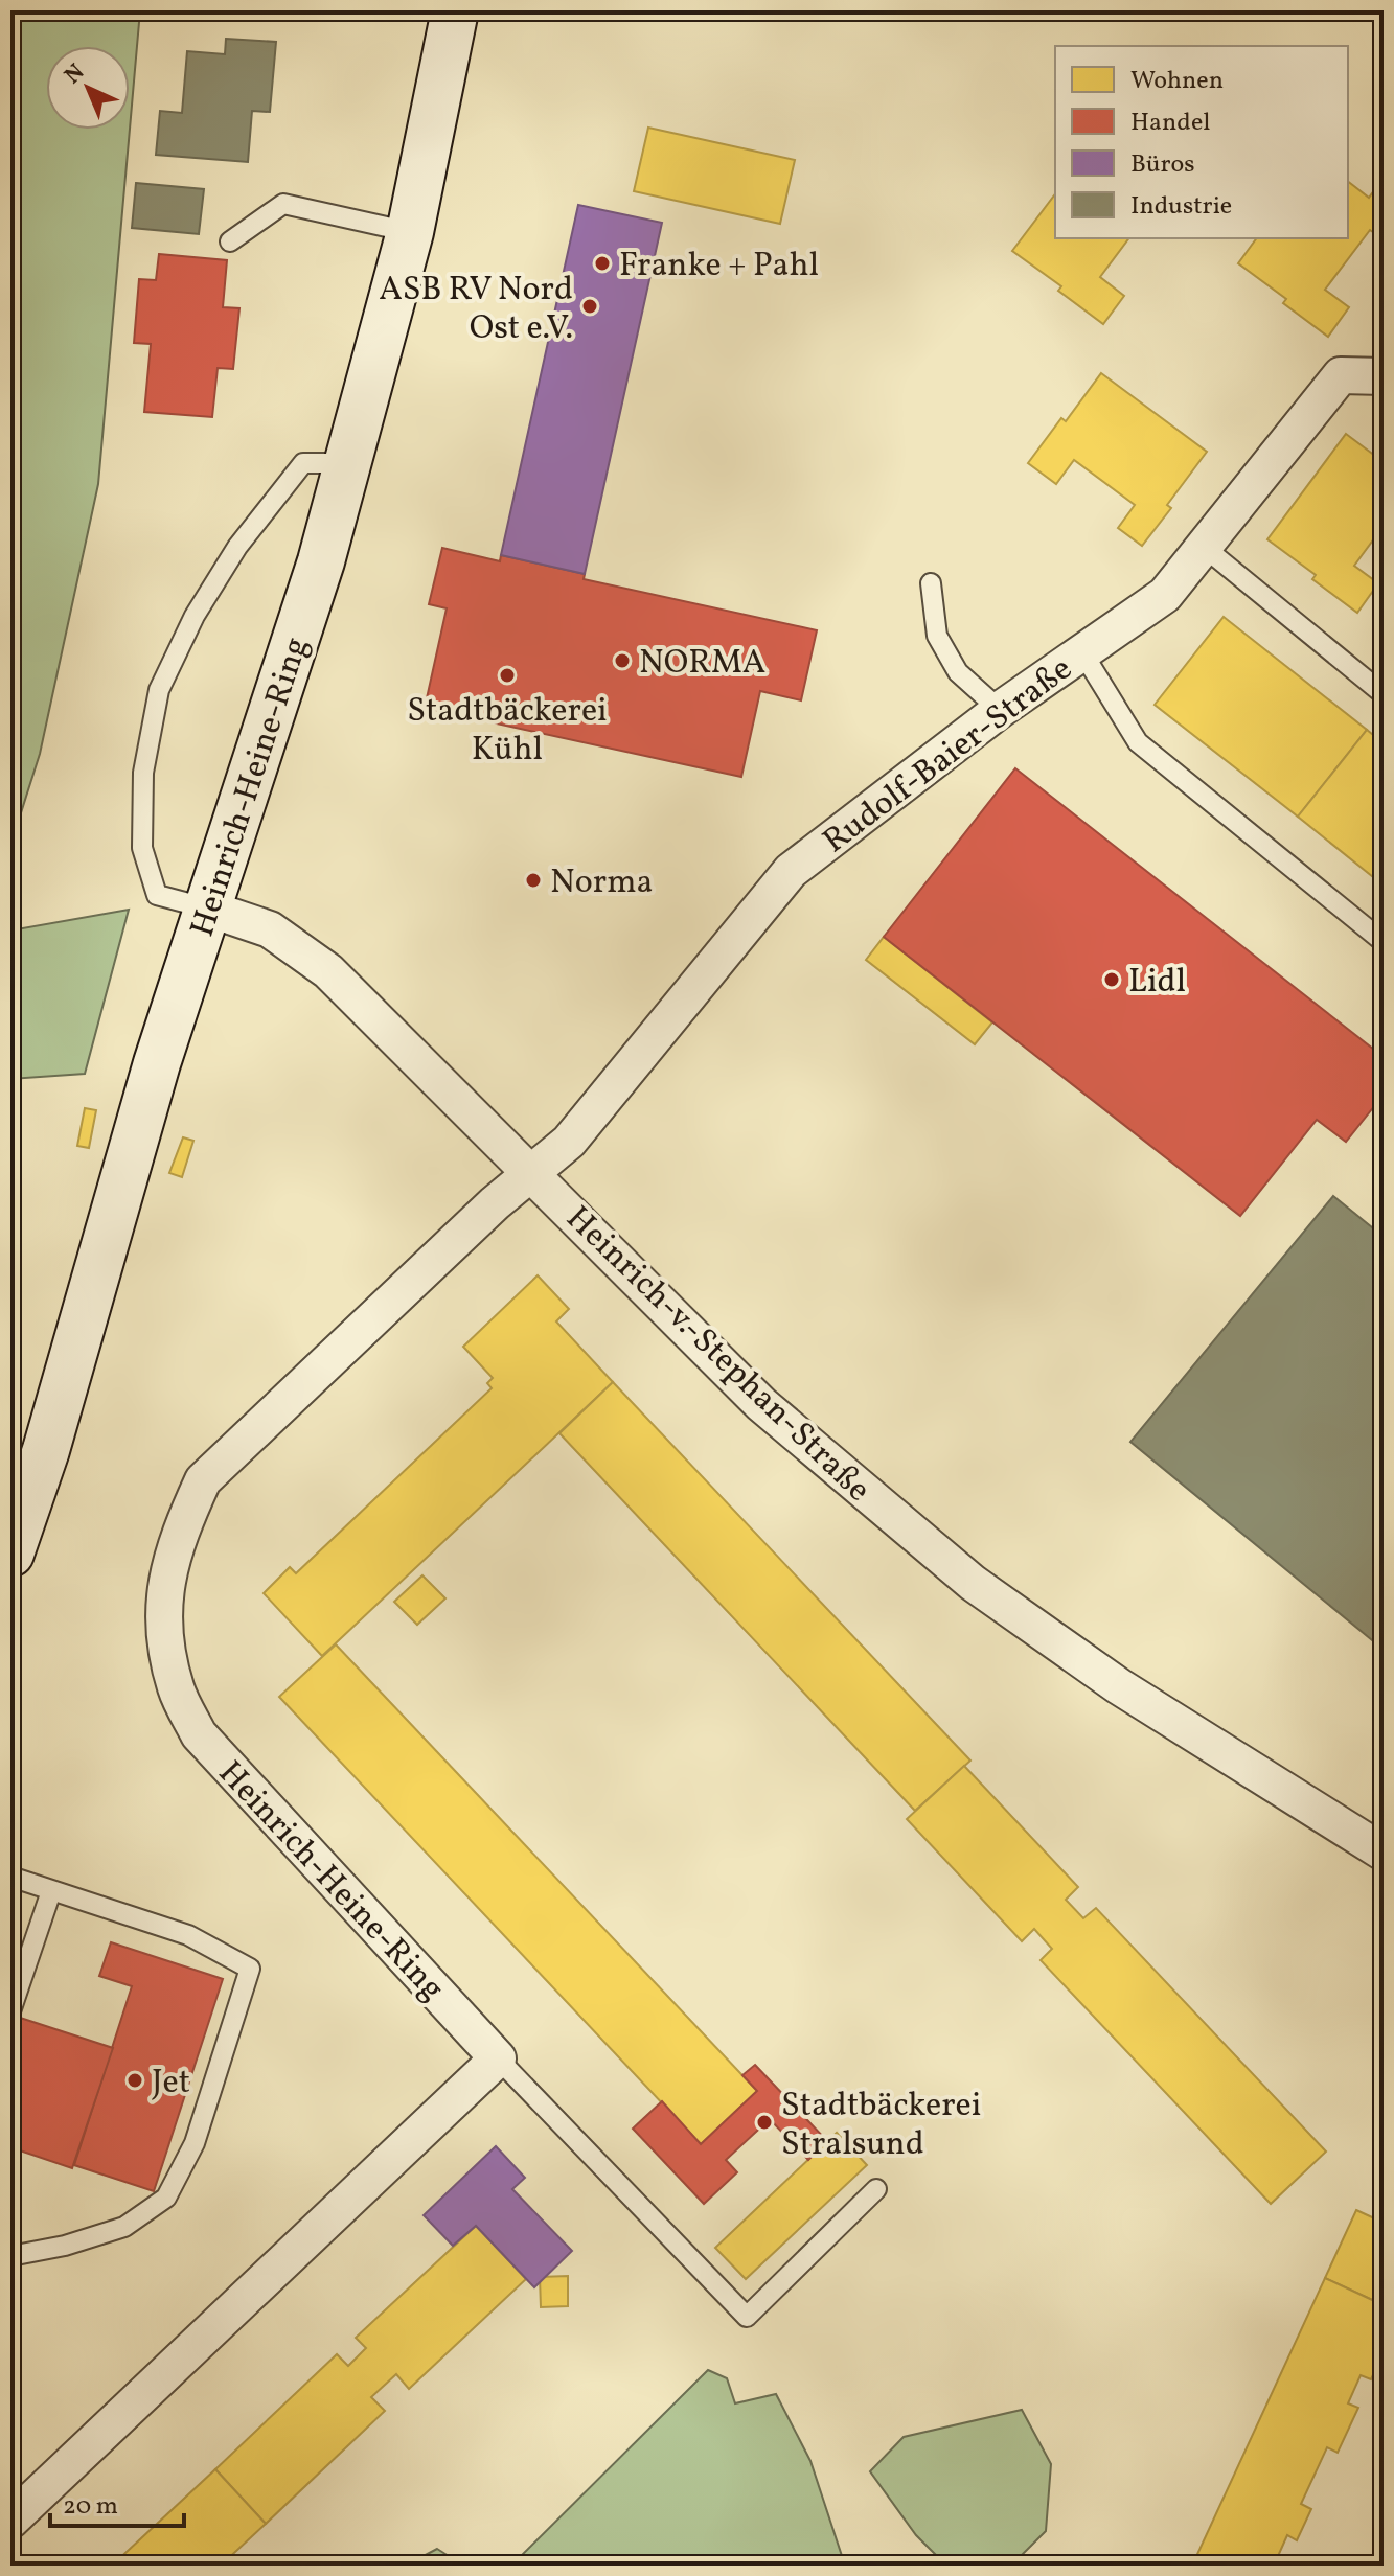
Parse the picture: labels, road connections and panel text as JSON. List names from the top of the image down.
{
  "streets": {
    "main road": ["Heinrich-Heine-Ring"],
    "street": ["Rudolf-Baier-Straße", "Heinrich-v.-Stephan-Straße"]
  },
  "crossings": [
    ["Rudolf-Baier-Straße", "Heinrich-Heine-Ring"],
    ["Rudolf-Baier-Straße", "Heinrich-v.-Stephan-Straße"],
    ["Heinrich-Heine-Ring", "Heinrich-v.-Stephan-Straße"]
  ],
  "places": [
    "Franke + Pahl",
    "ASB RV Nord Ost e.V.",
    "NORMA",
    "Stadtbäckerei Kühl",
    "Norma",
    "Lidl",
    "Jet",
    "Stadtbäckerei Stralsund"
  ],
  "legend": [
    "Wohnen",
    "Handel",
    "Büros",
    "Industrie"
  ],
  "scale_bar": "20 m",
  "north": "top left"
}
